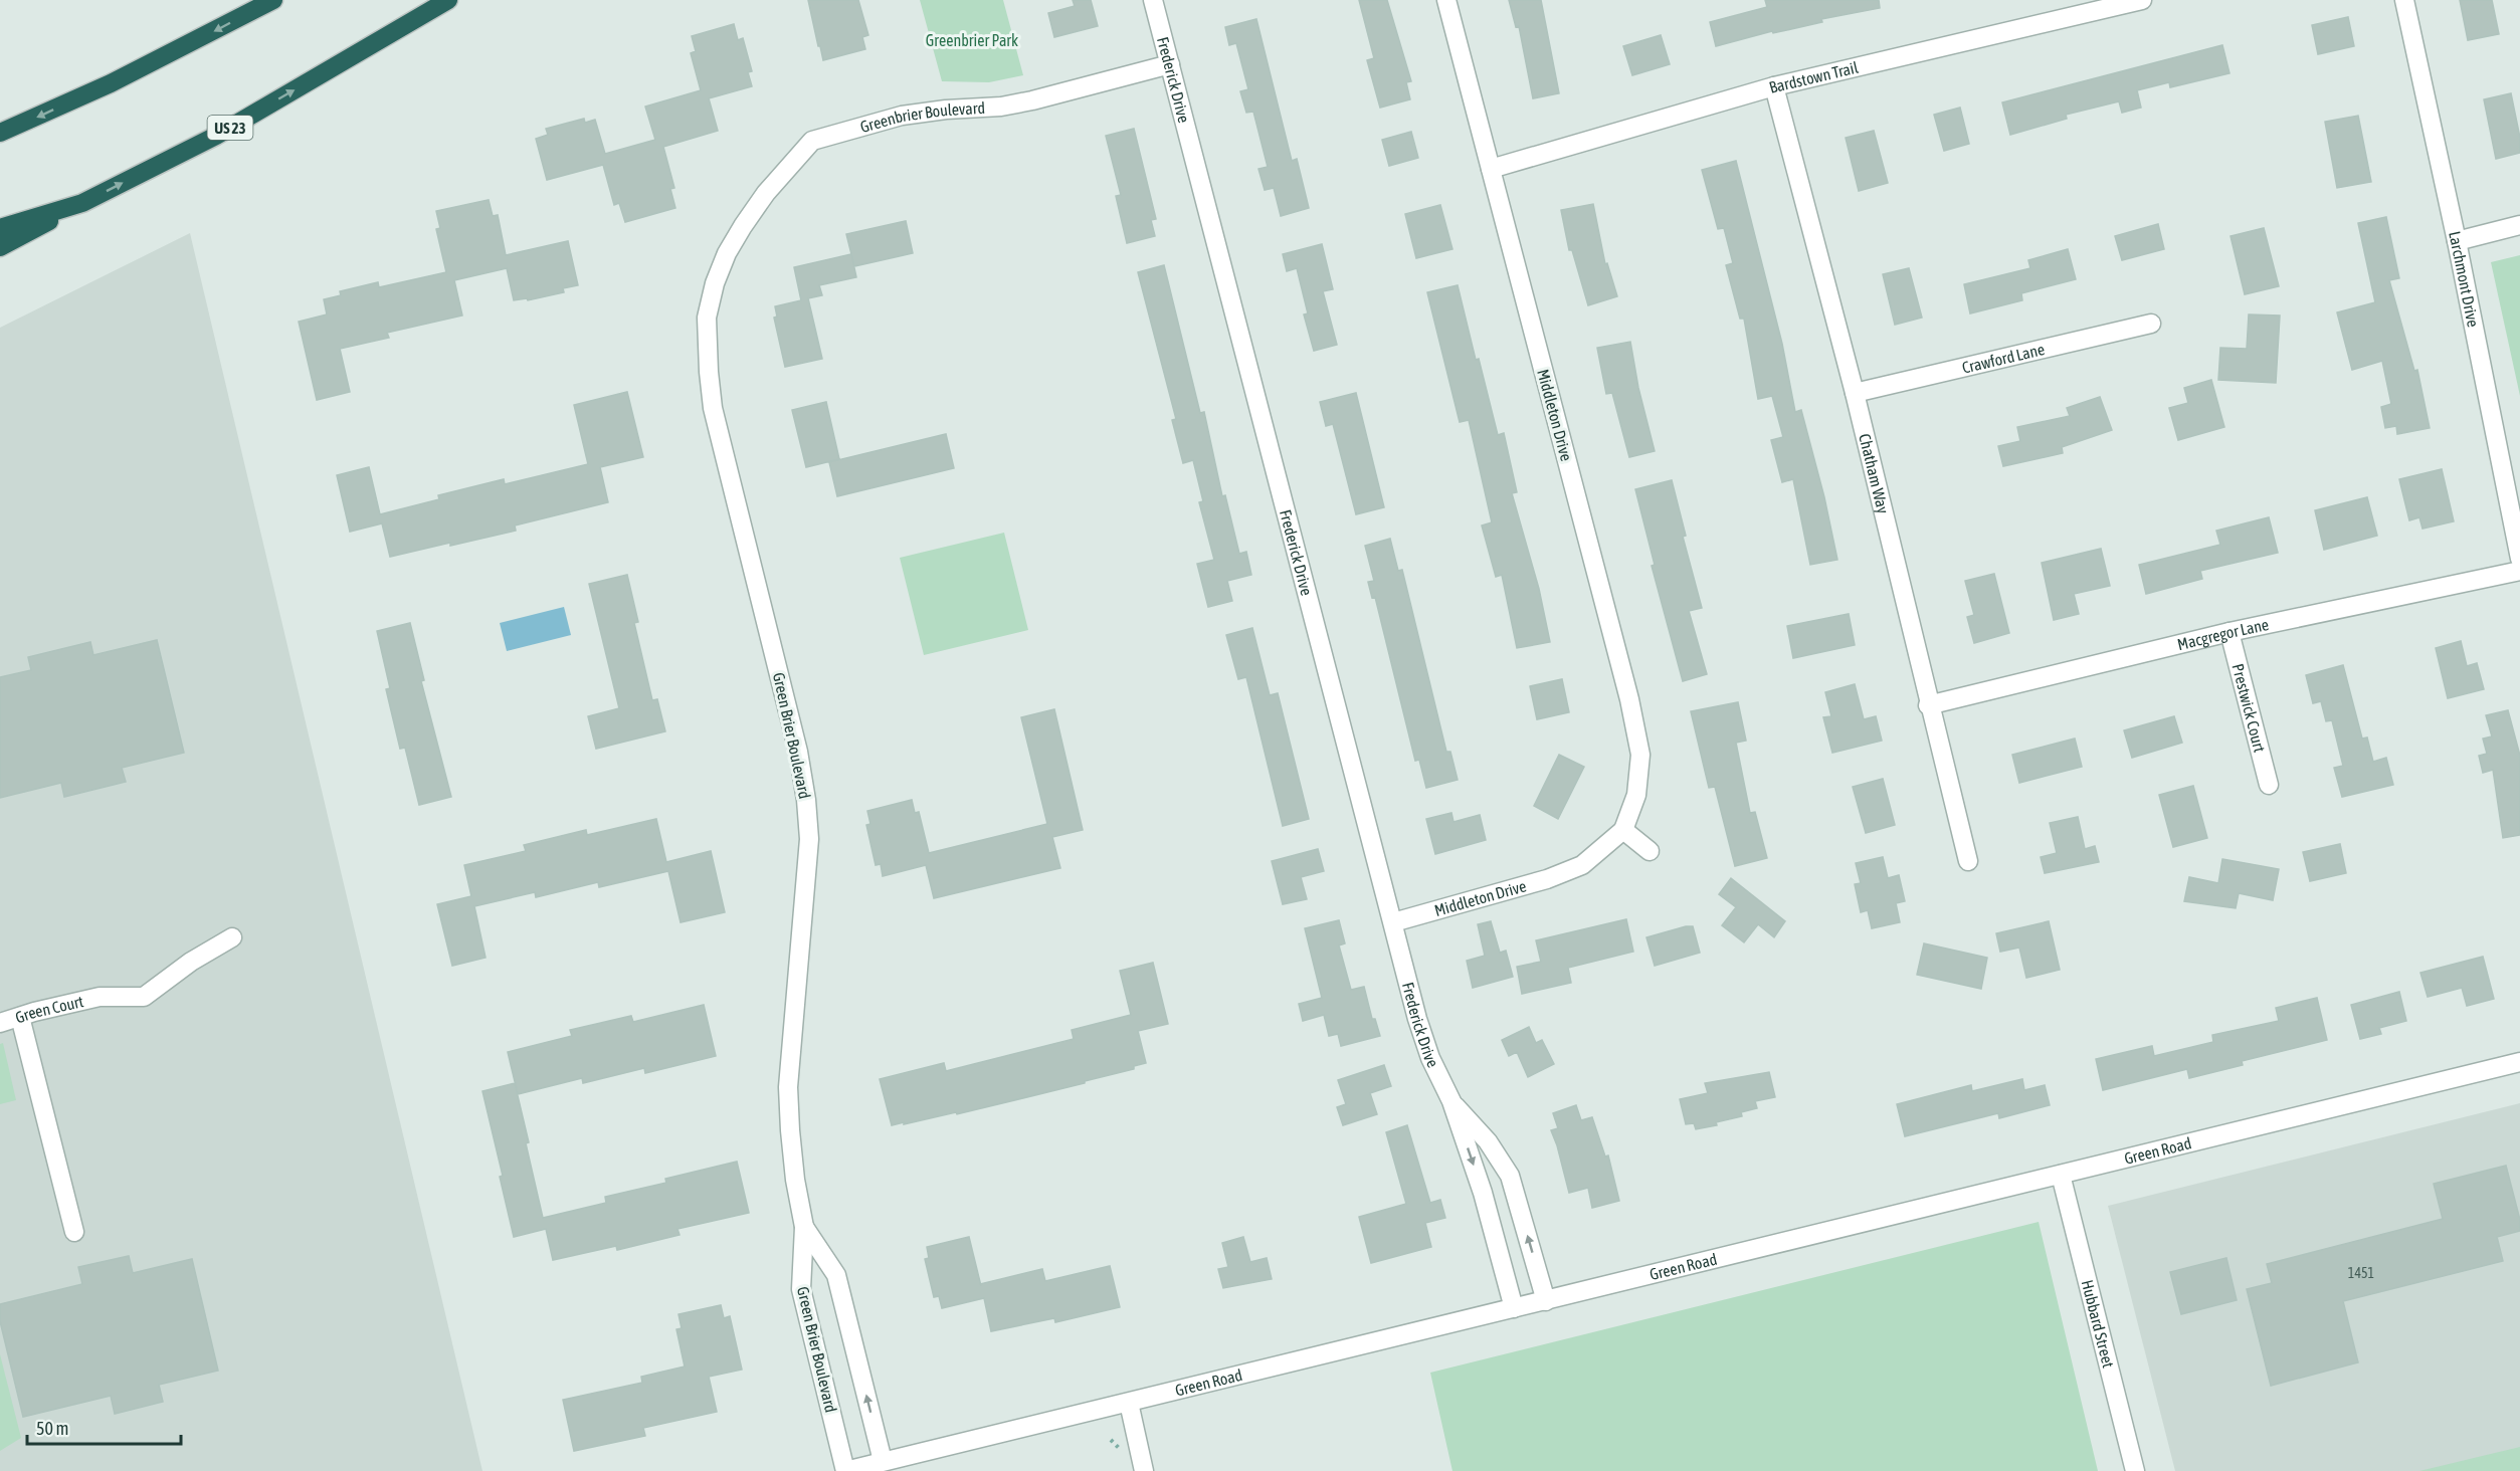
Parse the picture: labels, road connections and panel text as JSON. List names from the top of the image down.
{
  "streets": {
    "highway": ["US 23"],
    "street": [
      "Bardstown Trail",
      "Frederick Drive",
      "Greenbrier Boulevard",
      "Larchmont Drive",
      "Crawford Lane",
      "Middleton Drive",
      "Chatham Way",
      "Macgregor Lane",
      "Prestwick Court",
      "Green Brier Boulevard",
      "Green Court",
      "Green Road",
      "Hubbard Street"
    ]
  },
  "crossings": [
    ["Bardstown Trail", "Middleton Drive"],
    ["Bardstown Trail", "Chatham Way"],
    ["Frederick Drive", "Greenbrier Boulevard"],
    ["Frederick Drive", "Middleton Drive"],
    ["Frederick Drive", "Green Road"],
    ["Greenbrier Boulevard", "Green Brier Boulevard"],
    ["Crawford Lane", "Chatham Way"],
    ["Chatham Way", "Macgregor Lane"],
    ["Macgregor Lane", "Prestwick Court"],
    ["Green Brier Boulevard", "Green Road"],
    ["Green Road", "Hubbard Street"]
  ],
  "parks": ["Greenbrier Park"],
  "house_numbers": ["1451"],
  "scale_bar": "50 m"
}
